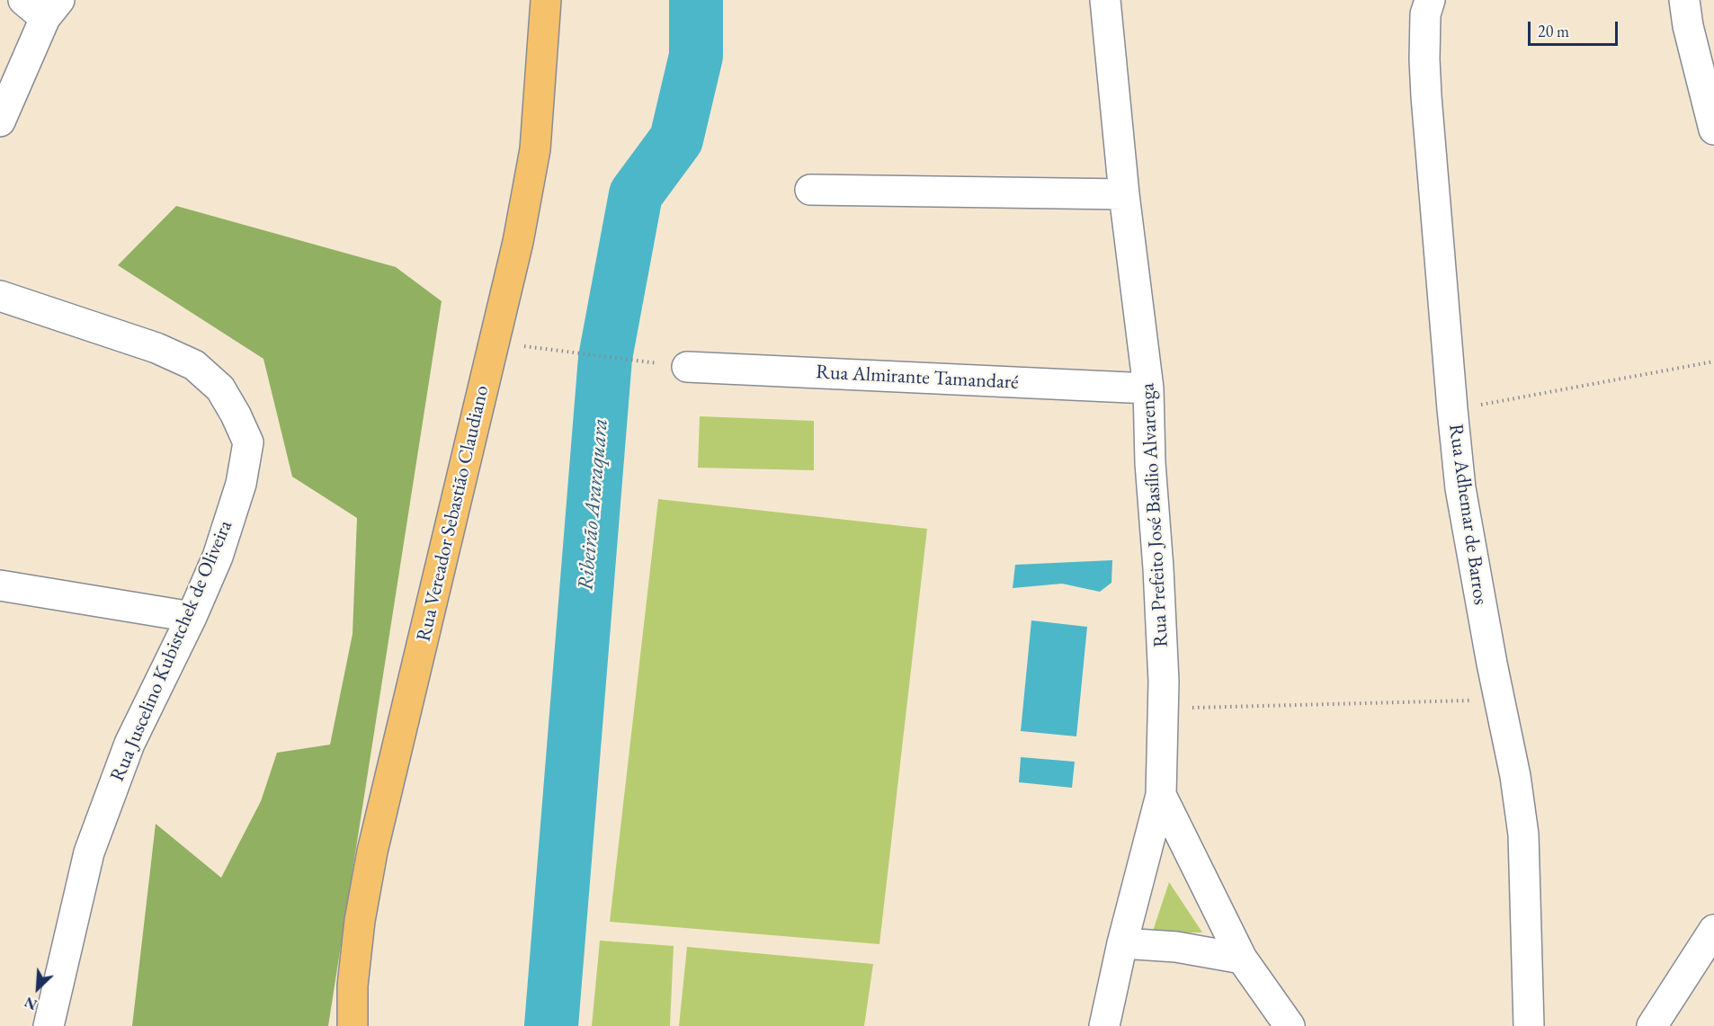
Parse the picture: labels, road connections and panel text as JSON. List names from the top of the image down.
{
  "streets": {
    "main road": ["Rua Vereador Sebastião Claudiano"],
    "street": [
      "Rua Almirante Tamandaré",
      "Rua Adhemar de Barros",
      "Rua Prefeito José Basílio Alvarenga",
      "Rua Juscelino Kubistchek de Oliveira"
    ]
  },
  "crossings": [
    ["Rua Almirante Tamandaré", "Rua Prefeito José Basílio Alvarenga"]
  ],
  "water": ["Ribeirão Araraquara"],
  "scale_bar": "20 m",
  "north": "bottom left"
}
